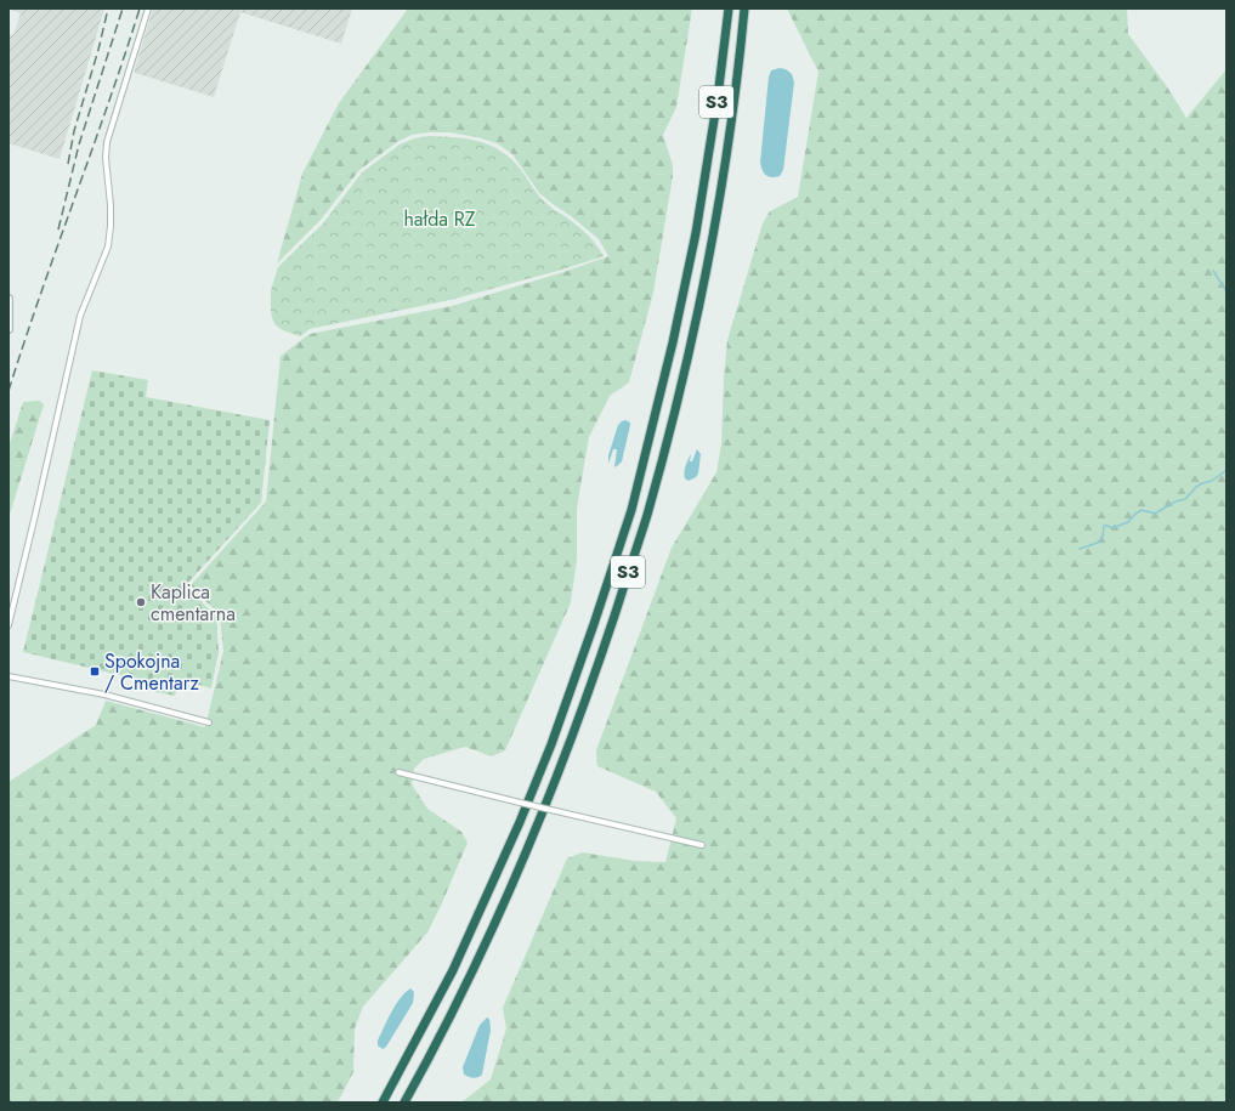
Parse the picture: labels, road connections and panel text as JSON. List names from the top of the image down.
{
  "streets": {
    "highway": ["S3"]
  },
  "parks": ["hałda RZ"],
  "places": {
    "other": ["Kaplica cmentarna"],
    "transit": ["Spokojna / Cmentarz"]
  }
}
